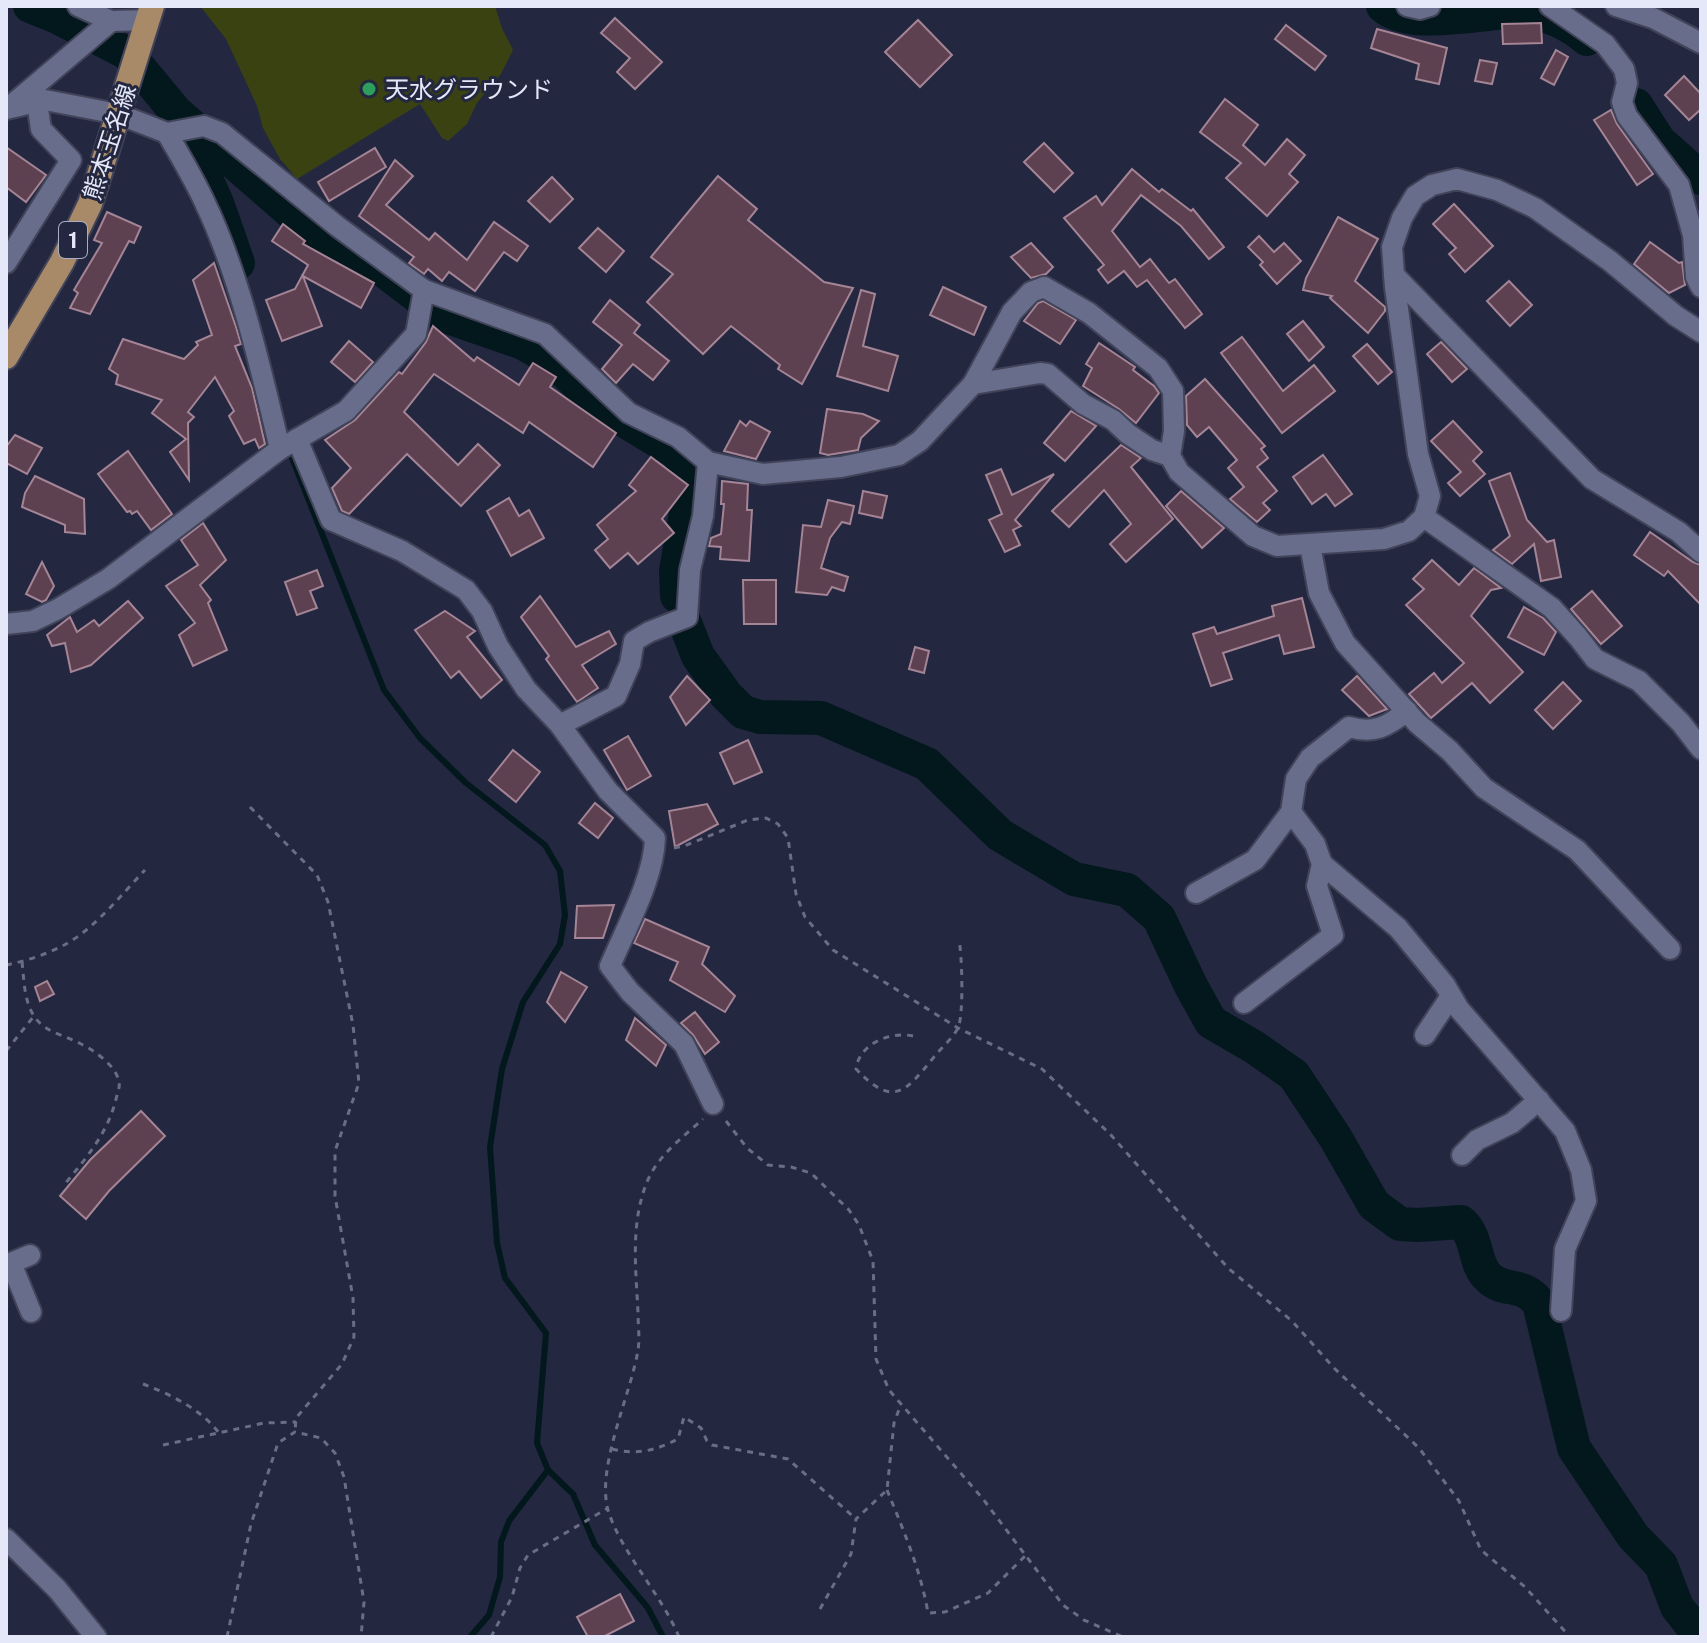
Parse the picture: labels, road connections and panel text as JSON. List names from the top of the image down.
{
  "streets": {
    "main road": ["熊本玉名線", "1"]
  },
  "places": ["天水グラウンド"]
}
